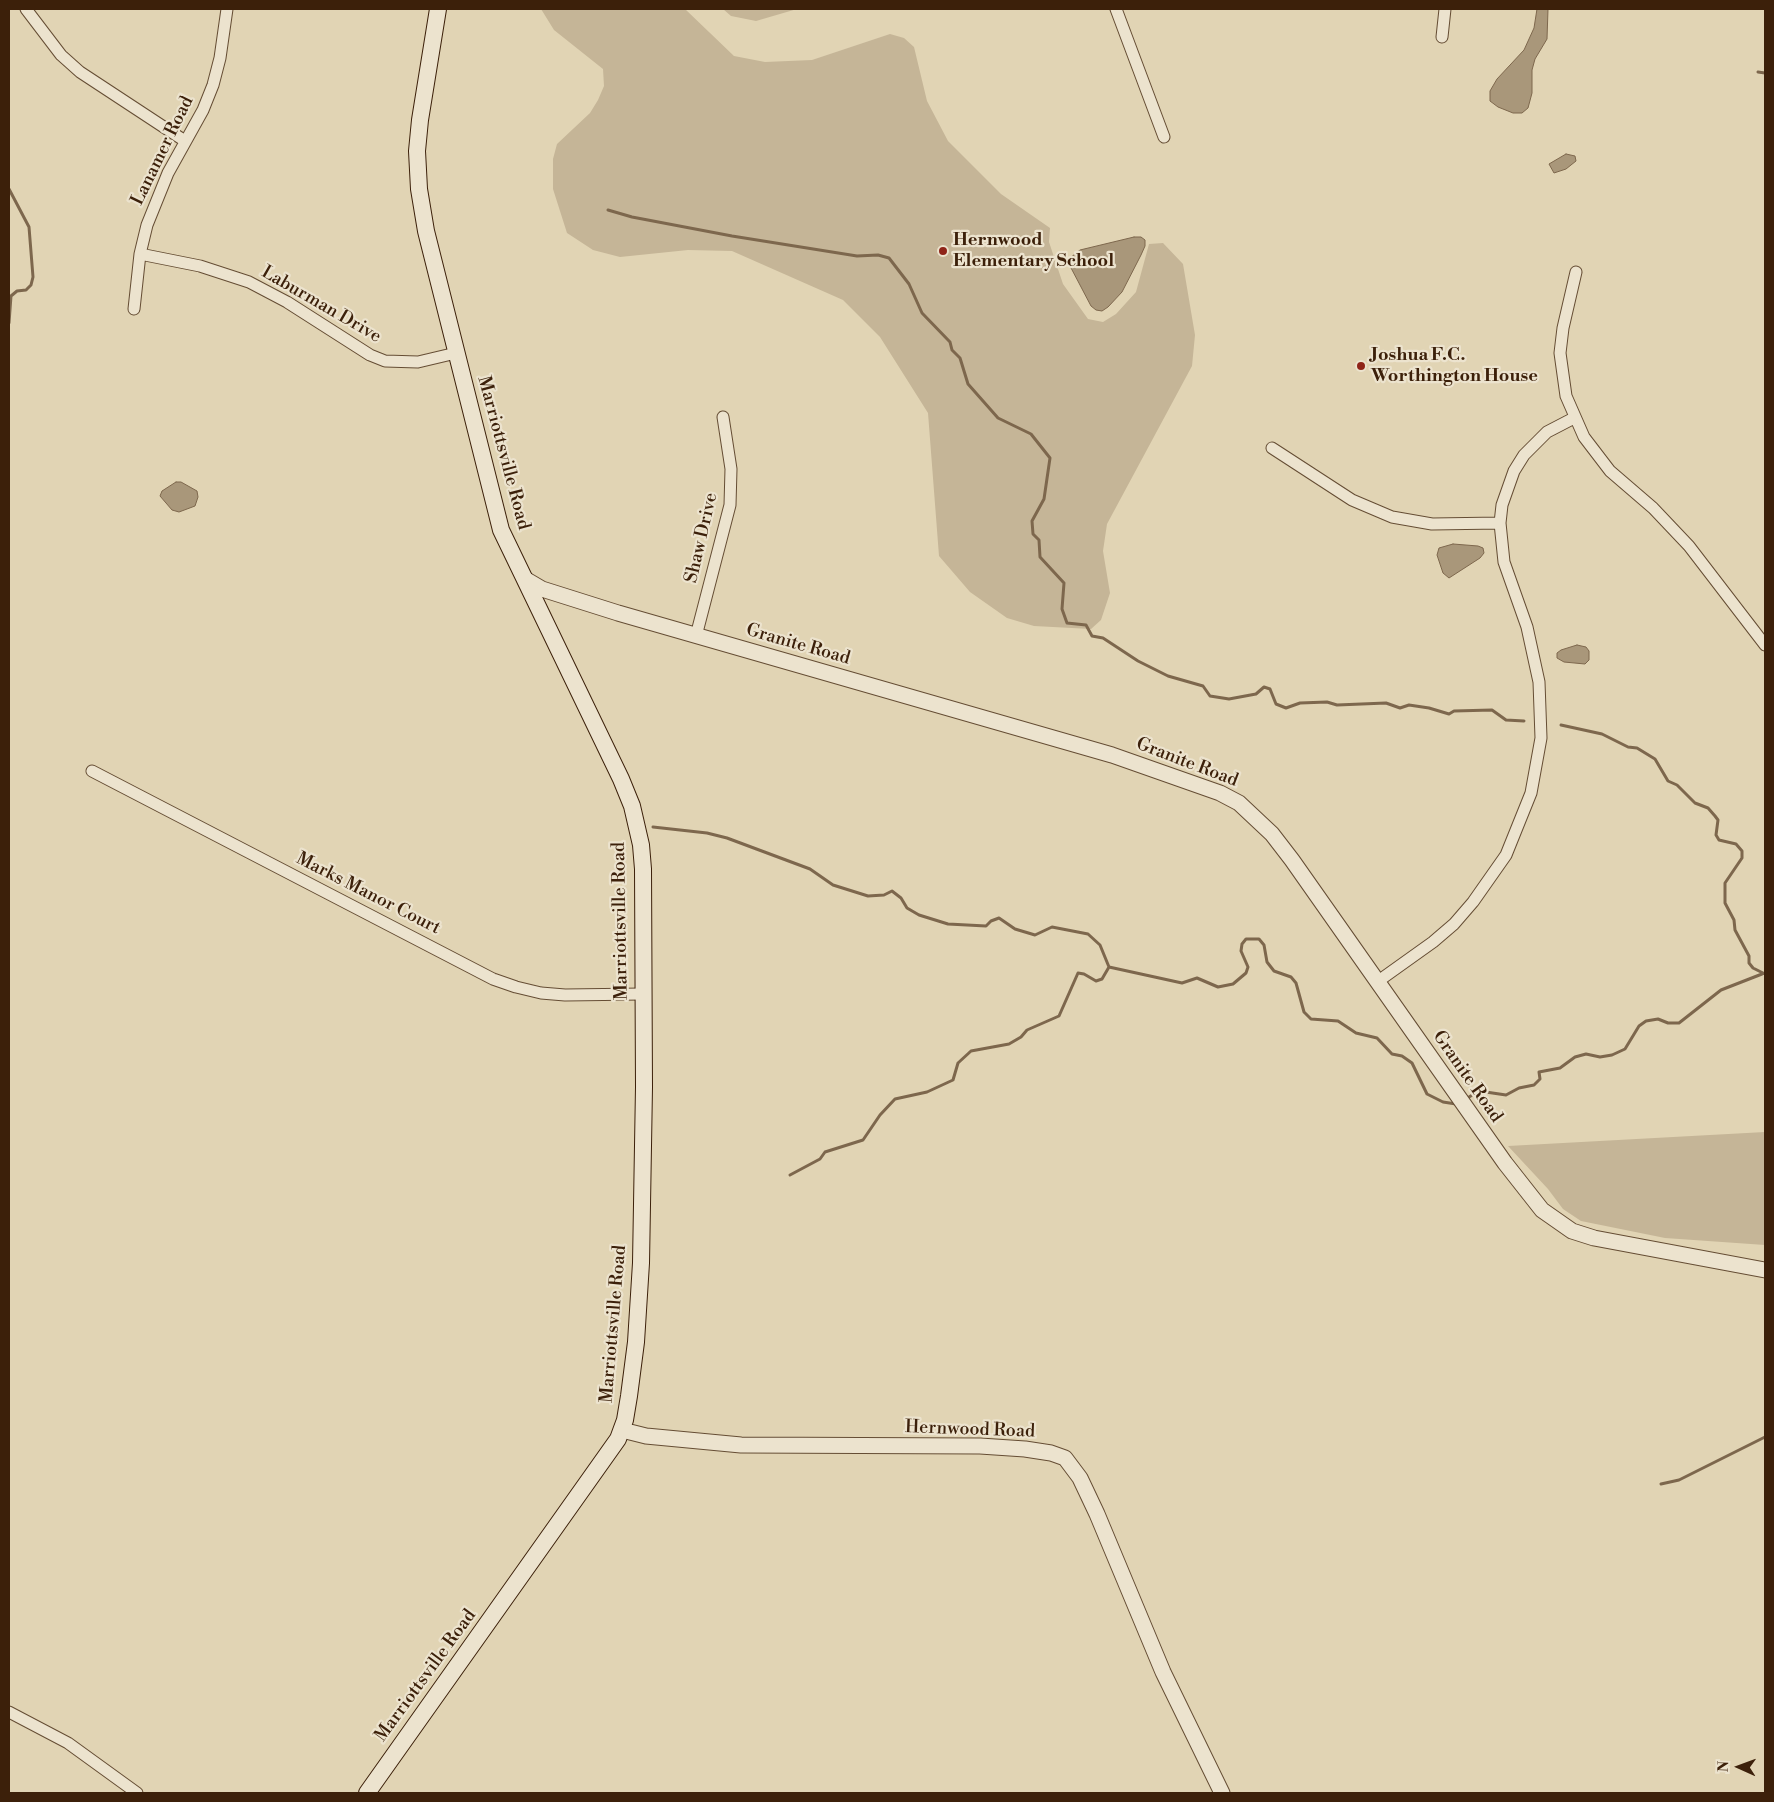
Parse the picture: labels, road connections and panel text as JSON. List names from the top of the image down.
{
  "streets": {
    "main road": ["Marriottsville Road"],
    "street": [
      "Lanamer Road",
      "Laburman Drive",
      "Shaw Drive",
      "Granite Road",
      "Marks Manor Court",
      "Hernwood Road"
    ]
  },
  "crossings": [
    ["Lanamer Road", "Laburman Drive"],
    ["Laburman Drive", "Marriottsville Road"],
    ["Marriottsville Road", "Granite Road"],
    ["Marriottsville Road", "Marks Manor Court"],
    ["Marriottsville Road", "Hernwood Road"],
    ["Shaw Drive", "Granite Road"]
  ],
  "places": ["Hernwood Elementary School", "Joshua F.C. Worthington House"],
  "north": "left"
}
